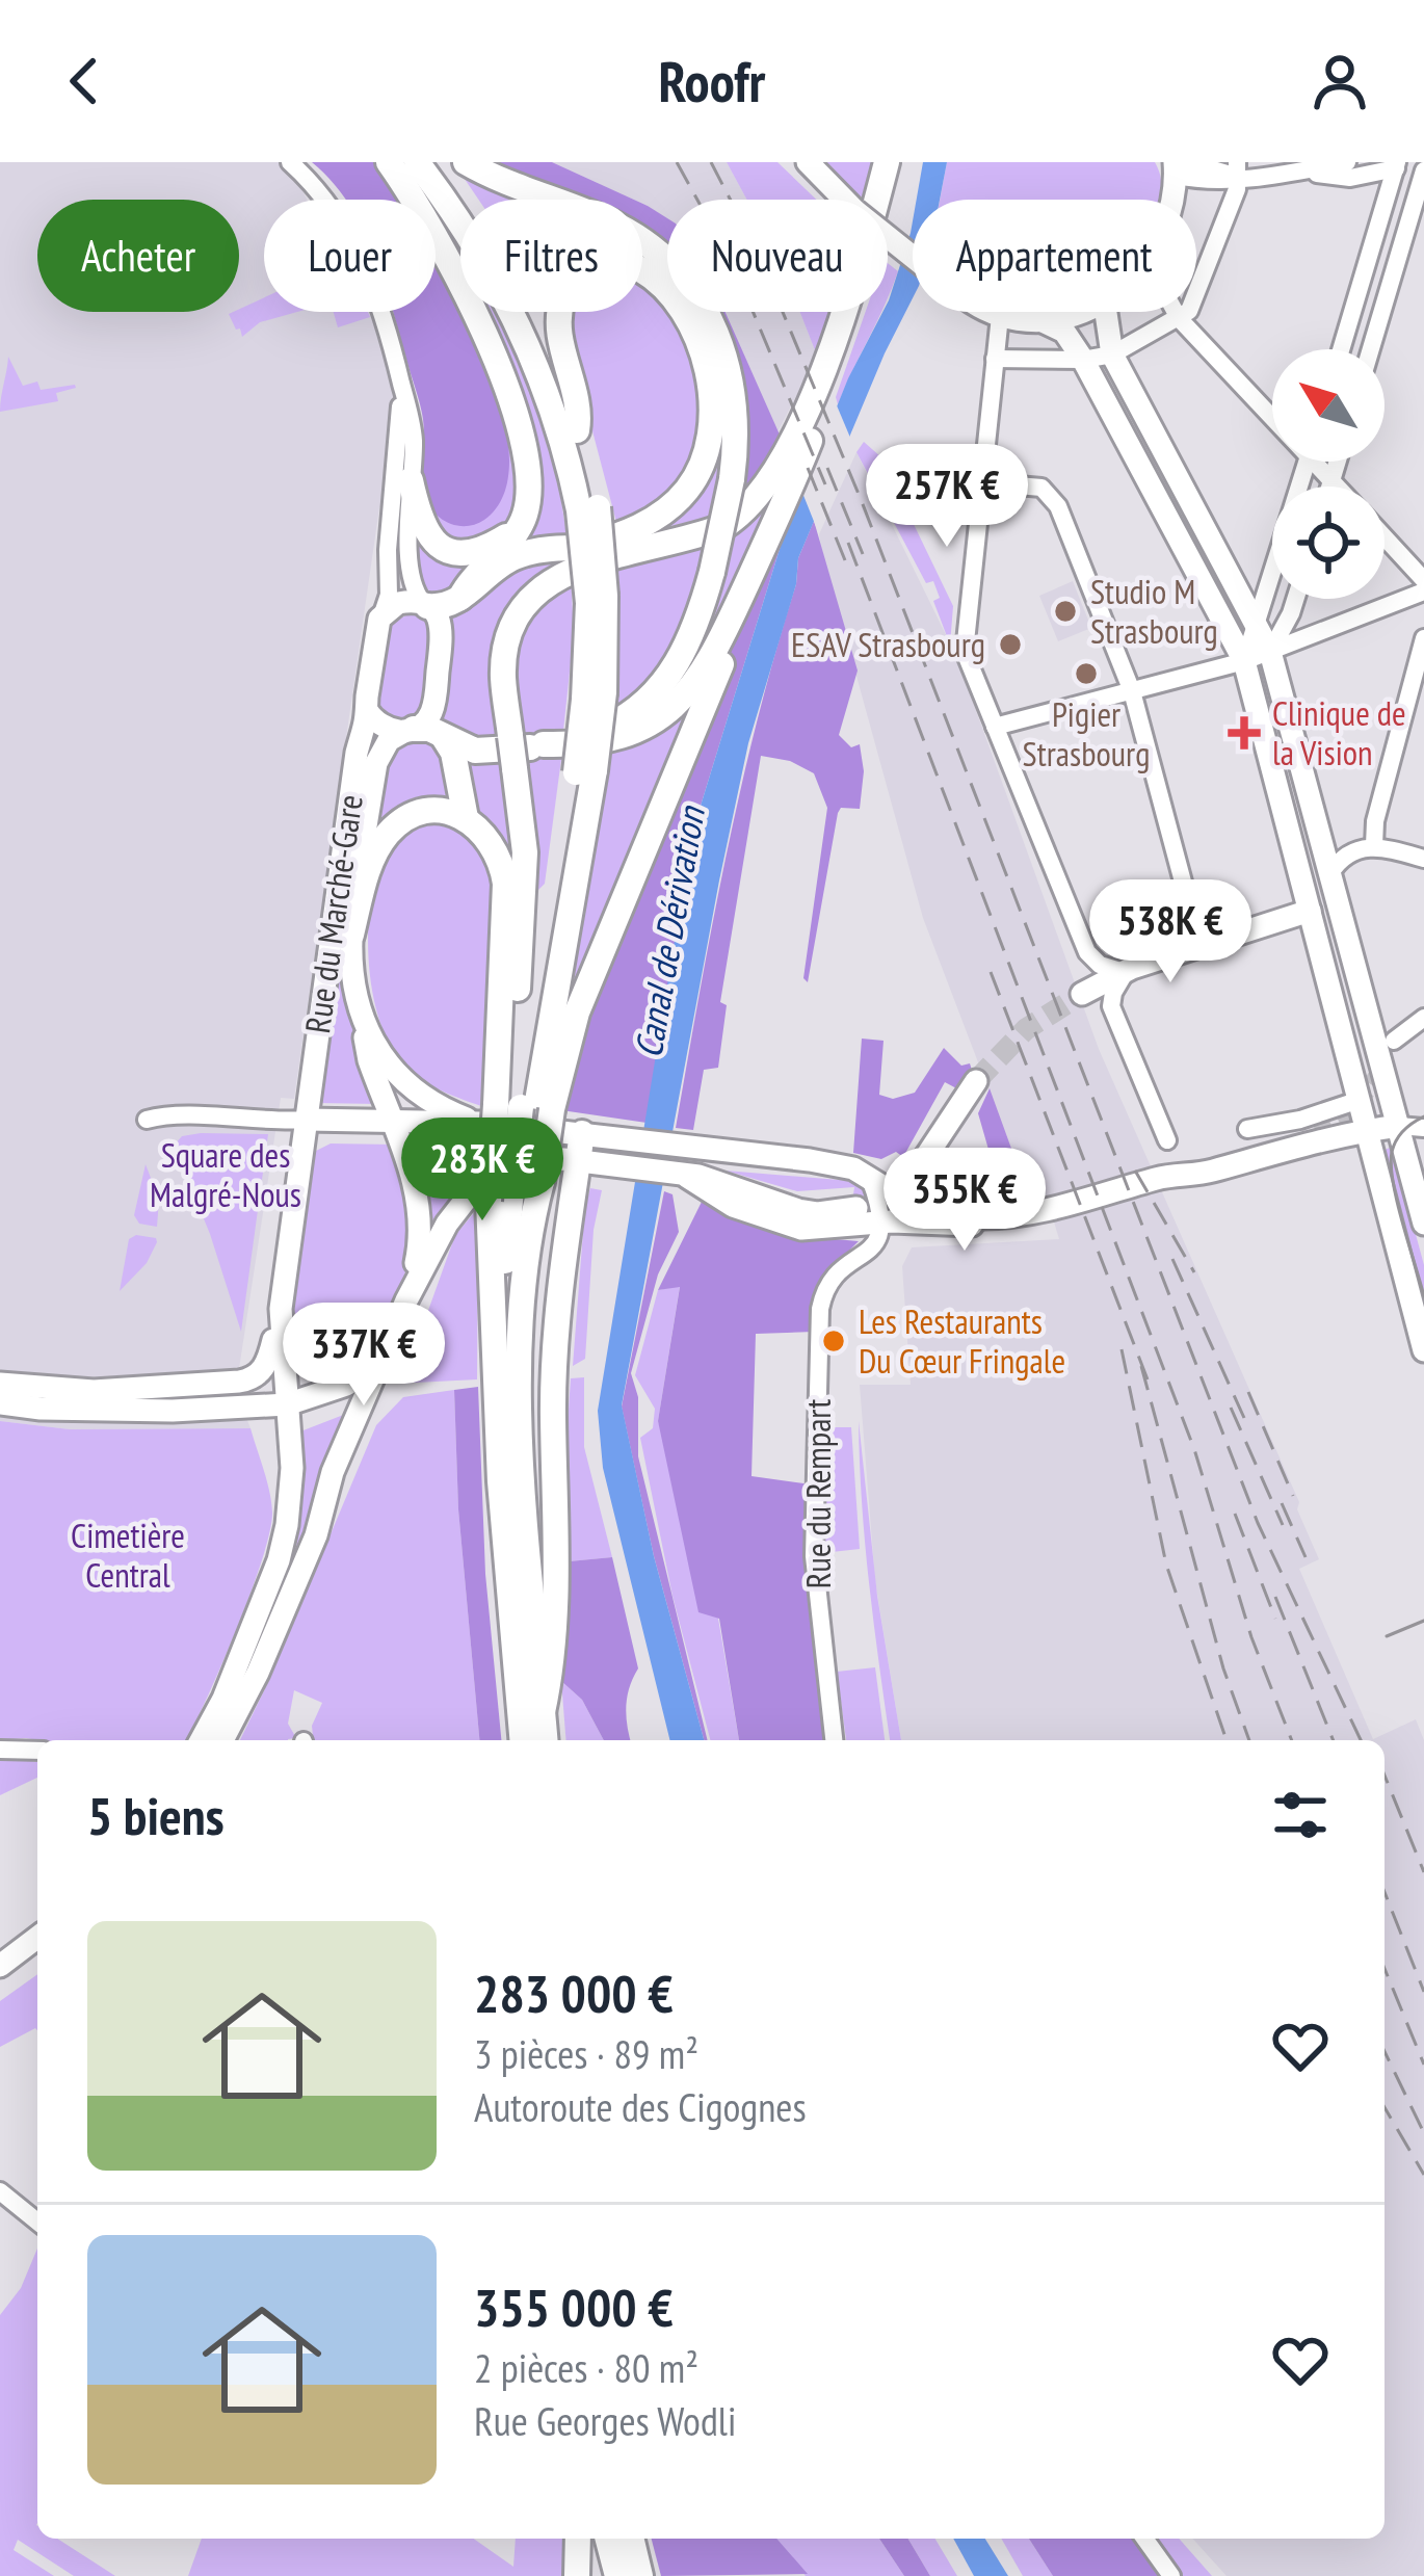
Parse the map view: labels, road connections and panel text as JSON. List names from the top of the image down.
{
  "streets": {
    "main road": ["Rue du Marché-Gare"],
    "street": ["Rue du Rempart"]
  },
  "water": ["Canal de Dérivation"],
  "parks": ["Square des Malgré-Nous", "Cimetière Central"],
  "places": {
    "other": [
      "Studio M Strasbourg",
      "ESAV Strasbourg",
      "Pigier Strasbourg",
      "Les Restaurants Du Cœur Fringale"
    ],
    "health": ["Clinique de la Vision"]
  },
  "north": "top left",
  "page": {
    "header": "Roofr",
    "chip": [
      "Acheter",
      "Louer",
      "Filtres",
      "Nouveau",
      "Appartement"
    ],
    "price": [
      "257K €",
      "538K €",
      "283K €",
      "355K €",
      "337K €"
    ],
    "heading": "5 biens",
    "list": [
      {
        "name": "283 000 €",
        "note": "3 pièces · 89 m² · Autoroute des Cigognes"
      },
      {
        "name": "355 000 €",
        "note": "2 pièces · 80 m² · Rue Georges Wodli"
      }
    ]
  }
}
